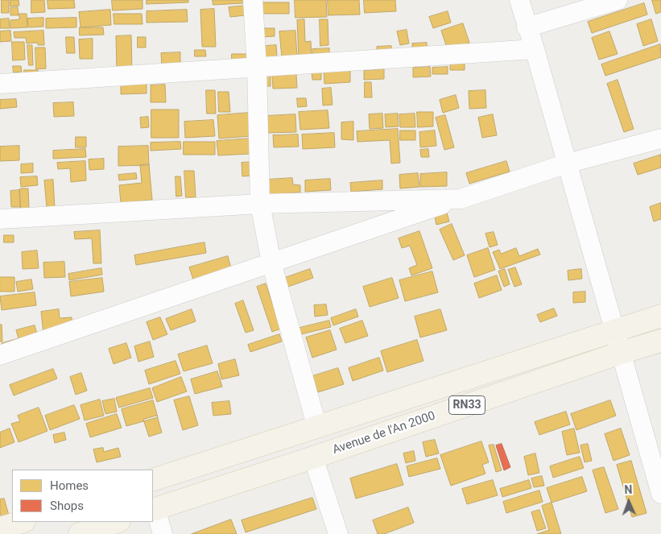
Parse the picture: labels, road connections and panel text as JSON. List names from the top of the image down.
{
  "streets": {
    "main road": ["RN33", "Avenue de l'An 2000"]
  },
  "legend": ["Homes", "Shops"],
  "north": "top"
}
